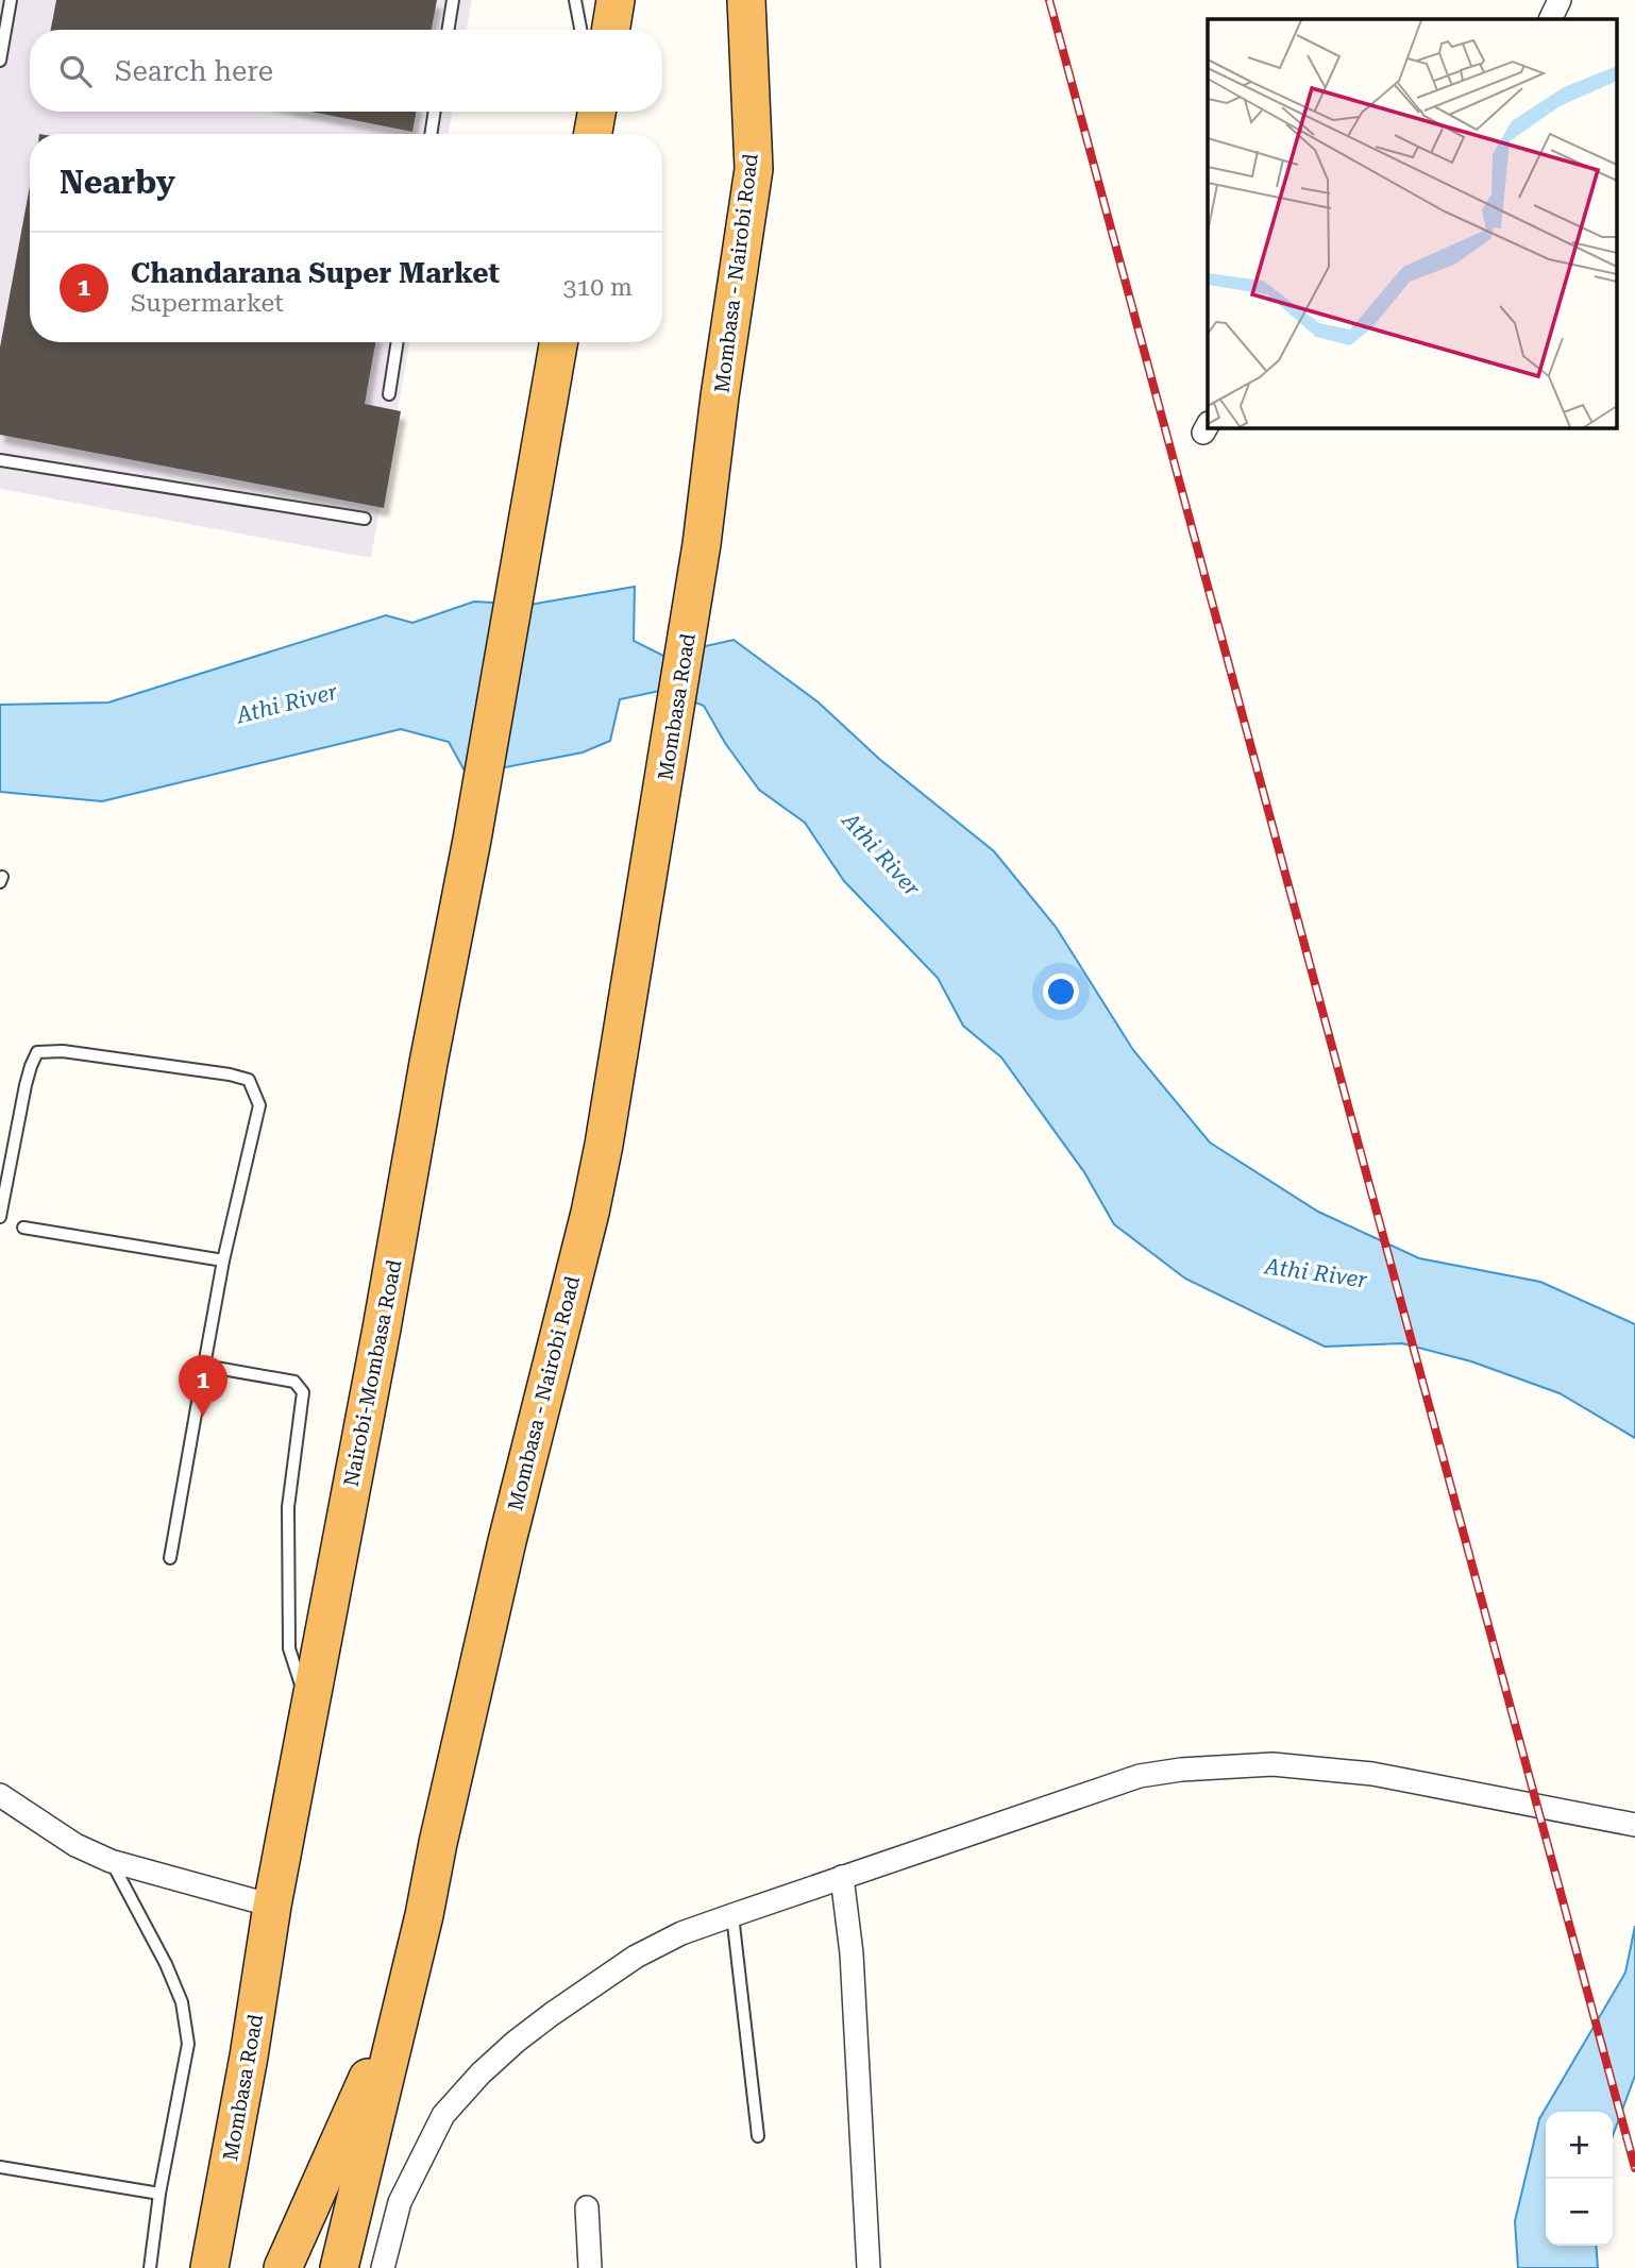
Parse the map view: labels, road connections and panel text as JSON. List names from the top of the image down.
{
  "streets": {
    "highway": ["Mombasa - Nairobi Road", "Mombasa Road", "Nairobi-Mombasa Road"]
  },
  "crossings": [
    ["Mombasa - Nairobi Road", "Mombasa Road"],
    ["Mombasa Road", "Nairobi-Mombasa Road"]
  ],
  "water": ["Athi River"],
  "page": {
    "search": "Search here",
    "heading": "Nearby",
    "list": [
      {
        "mark": "1",
        "name": "Chandarana Super Market",
        "note": "Supermarket",
        "value": "310 m"
      }
    ],
    "pins": "1",
    "map_buttons": ["+", "−"]
  }
}
